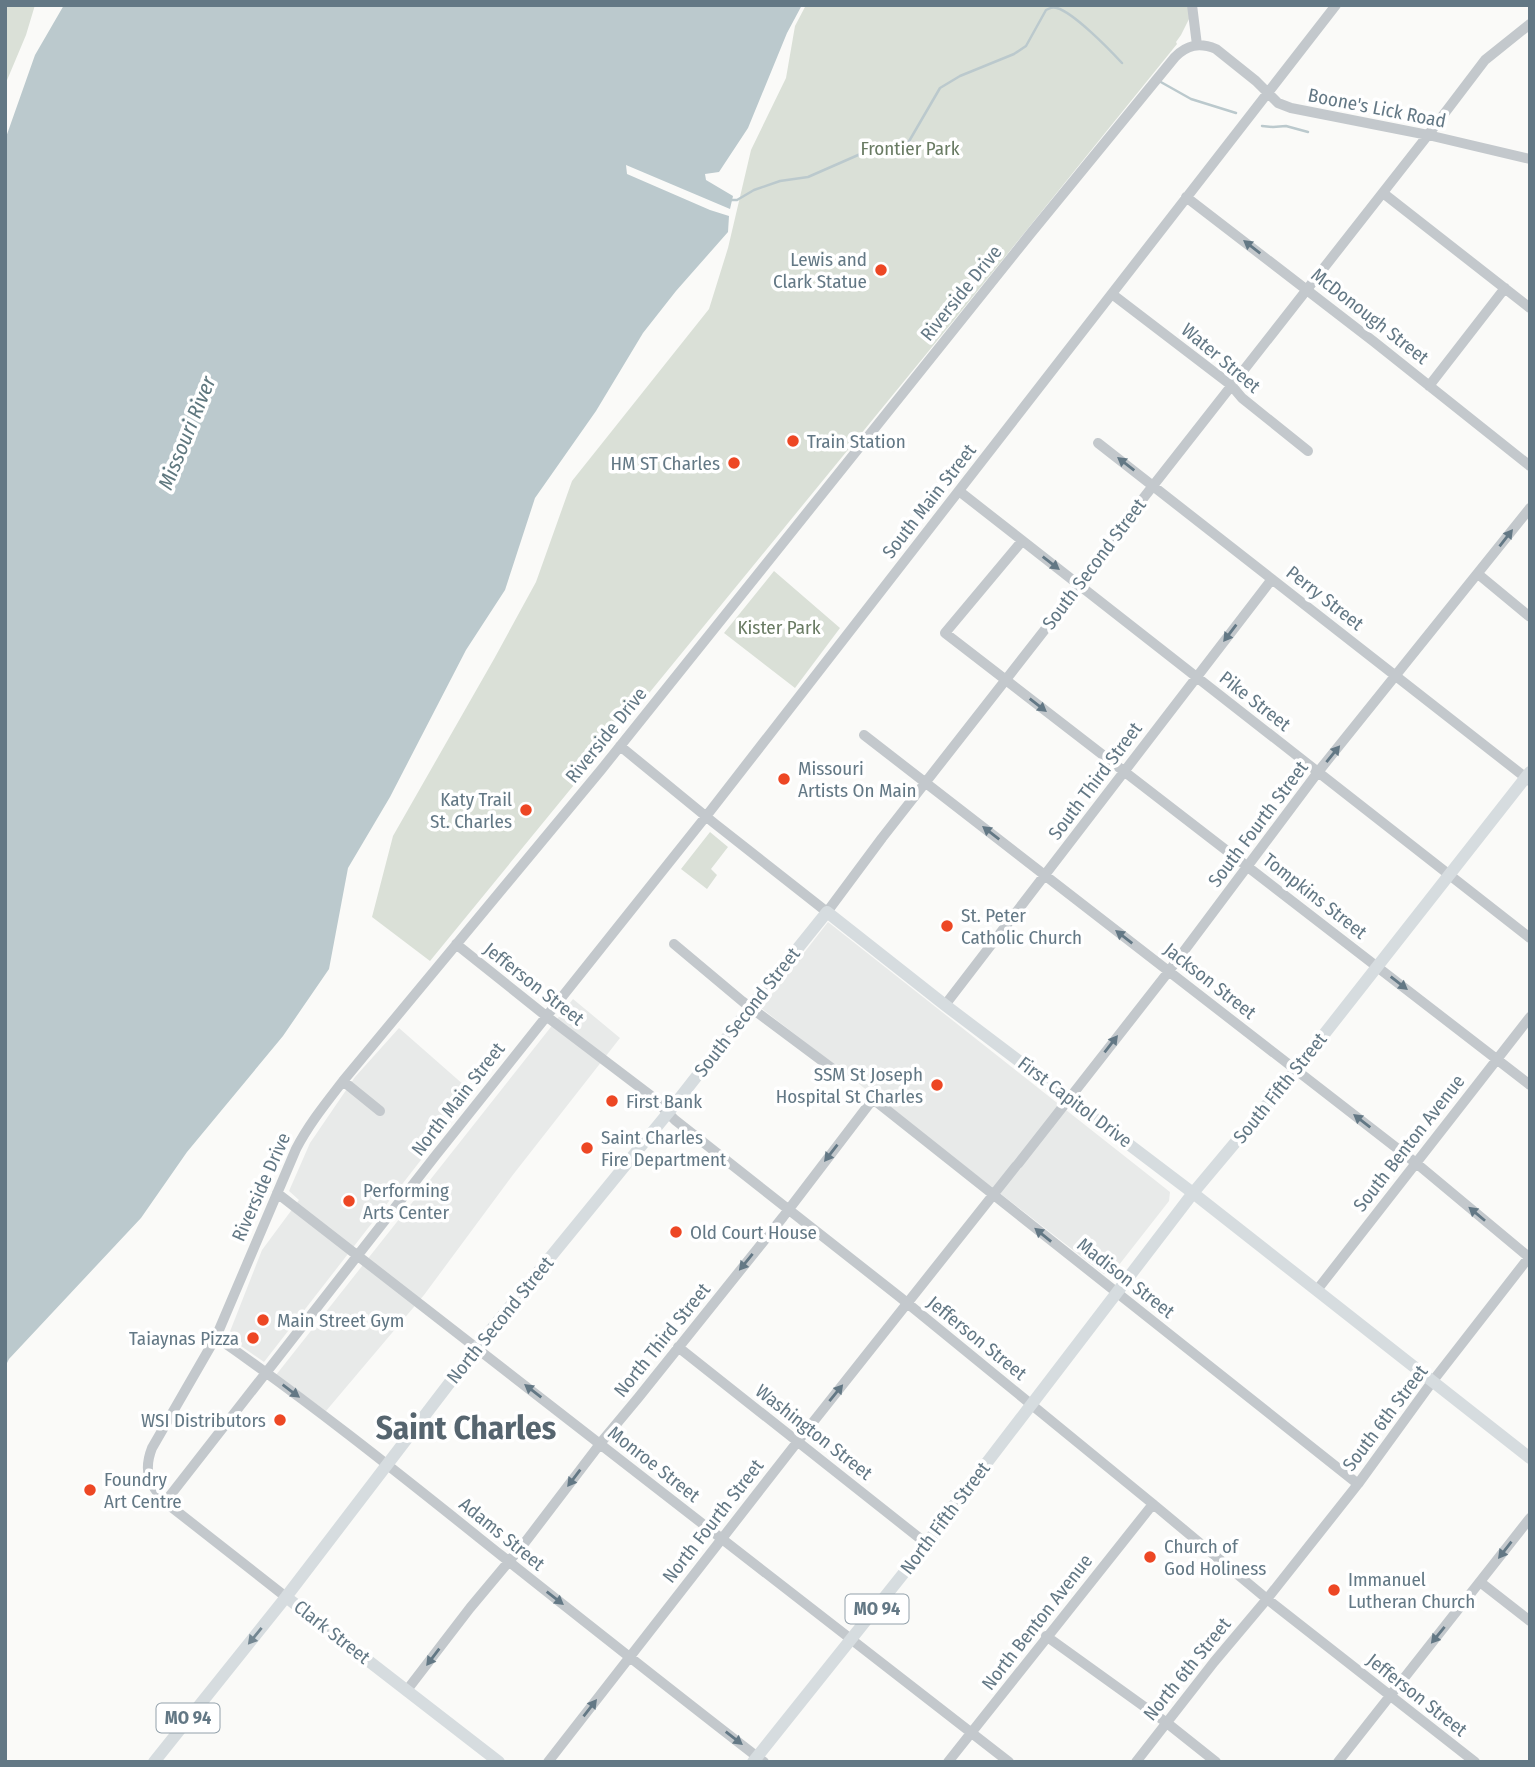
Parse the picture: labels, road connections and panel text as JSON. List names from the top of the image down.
{
  "streets": {
    "main road": [
      "South Second Street",
      "South Fifth Street",
      "First Capitol Drive",
      "North Second Street",
      "North Fifth Street",
      "MO 94",
      "Clark Street"
    ],
    "street": [
      "Boone's Lick Road",
      "Riverside Drive",
      "McDonough Street",
      "Water Street",
      "South Main Street",
      "Perry Street",
      "Pike Street",
      "South Third Street",
      "South Fourth Street",
      "Tompkins Street",
      "Jackson Street",
      "Jefferson Street",
      "North Main Street",
      "South Benton Avenue",
      "Madison Street",
      "North Third Street",
      "South 6th Street",
      "Washington Street",
      "Monroe Street",
      "North Fourth Street",
      "Adams Street",
      "North Benton Avenue",
      "North 6th Street"
    ]
  },
  "crossings": [
    ["Boone's Lick Road", "Riverside Drive"],
    ["Boone's Lick Road", "South Main Street"],
    ["Boone's Lick Road", "South Second Street"],
    ["Riverside Drive", "Jefferson Street"],
    ["Riverside Drive", "North Main Street"],
    ["Riverside Drive", "First Capitol Drive"],
    ["Riverside Drive", "Monroe Street"],
    ["Riverside Drive", "Adams Street"],
    ["Riverside Drive", "Clark Street"],
    ["McDonough Street", "South Main Street"],
    ["McDonough Street", "South Second Street"],
    ["Water Street", "South Main Street"],
    ["Water Street", "South Second Street"],
    ["South Main Street", "Pike Street"],
    ["South Main Street", "Jefferson Street"],
    ["South Main Street", "North Main Street"],
    ["South Main Street", "First Capitol Drive"],
    ["South Second Street", "Perry Street"],
    ["South Second Street", "Pike Street"],
    ["South Second Street", "Tompkins Street"],
    ["South Second Street", "Jackson Street"],
    ["South Second Street", "Jefferson Street"],
    ["South Second Street", "First Capitol Drive"],
    ["South Second Street", "North Second Street"],
    ["Perry Street", "South Third Street"],
    ["Perry Street", "South Fourth Street"],
    ["Perry Street", "South Fifth Street"],
    ["Pike Street", "South Third Street"],
    ["Pike Street", "South Fourth Street"],
    ["Pike Street", "Tompkins Street"],
    ["Pike Street", "South Fifth Street"],
    ["South Third Street", "Tompkins Street"],
    ["South Third Street", "Jackson Street"],
    ["South Third Street", "First Capitol Drive"],
    ["South Fourth Street", "Tompkins Street"],
    ["South Fourth Street", "Jackson Street"],
    ["South Fourth Street", "Jefferson Street"],
    ["South Fourth Street", "First Capitol Drive"],
    ["South Fourth Street", "Madison Street"],
    ["South Fourth Street", "North Fourth Street"],
    ["Tompkins Street", "South Fifth Street"],
    ["Tompkins Street", "South Benton Avenue"],
    ["Jackson Street", "South Fifth Street"],
    ["Jackson Street", "South Benton Avenue"],
    ["Jackson Street", "South 6th Street"],
    ["Jefferson Street", "South Fifth Street"],
    ["Jefferson Street", "North Main Street"],
    ["Jefferson Street", "Madison Street"],
    ["Jefferson Street", "North Second Street"],
    ["Jefferson Street", "North Third Street"],
    ["Jefferson Street", "South 6th Street"],
    ["Jefferson Street", "North Fifth Street"],
    ["Jefferson Street", "North Fourth Street"],
    ["Jefferson Street", "North Benton Avenue"],
    ["Jefferson Street", "North 6th Street"],
    ["South Fifth Street", "First Capitol Drive"],
    ["South Fifth Street", "Madison Street"],
    ["South Fifth Street", "North Fifth Street"],
    ["North Main Street", "Monroe Street"],
    ["North Main Street", "Adams Street"],
    ["North Main Street", "Clark Street"],
    ["First Capitol Drive", "South Benton Avenue"],
    ["First Capitol Drive", "South 6th Street"],
    ["Madison Street", "North Third Street"],
    ["Madison Street", "South 6th Street"],
    ["North Second Street", "Monroe Street"],
    ["North Second Street", "Adams Street"],
    ["North Second Street", "Clark Street"],
    ["North Third Street", "Washington Street"],
    ["North Third Street", "Monroe Street"],
    ["North Third Street", "Adams Street"],
    ["North Third Street", "Clark Street"],
    ["South 6th Street", "North 6th Street"],
    ["Washington Street", "North Fifth Street"],
    ["Washington Street", "North Fourth Street"],
    ["Monroe Street", "North Fifth Street"],
    ["Monroe Street", "North Fourth Street"],
    ["Monroe Street", "North Benton Avenue"],
    ["North Fifth Street", "Adams Street"],
    ["North Fourth Street", "Adams Street"]
  ],
  "one_way": [
    "South Fourth Street",
    "Tompkins Street",
    "Jackson Street",
    "North Third Street",
    "North Fourth Street",
    "Adams Street"
  ],
  "districts": ["Saint Charles"],
  "water": ["Missouri River"],
  "parks": ["Frontier Park", "Kister Park"],
  "places": [
    "Lewis and Clark Statue",
    "Train Station",
    "HM ST Charles",
    "Missouri Artists On Main",
    "Katy Trail St. Charles",
    "St. Peter Catholic Church",
    "SSM St Joseph Hospital St Charles",
    "First Bank",
    "Saint Charles Fire Department",
    "Performing Arts Center",
    "Old Court House",
    "Main Street Gym",
    "Taiaynas Pizza",
    "WSI Distributors",
    "Foundry Art Centre",
    "Church of God Holiness",
    "Immanuel Lutheran Church"
  ]
}
